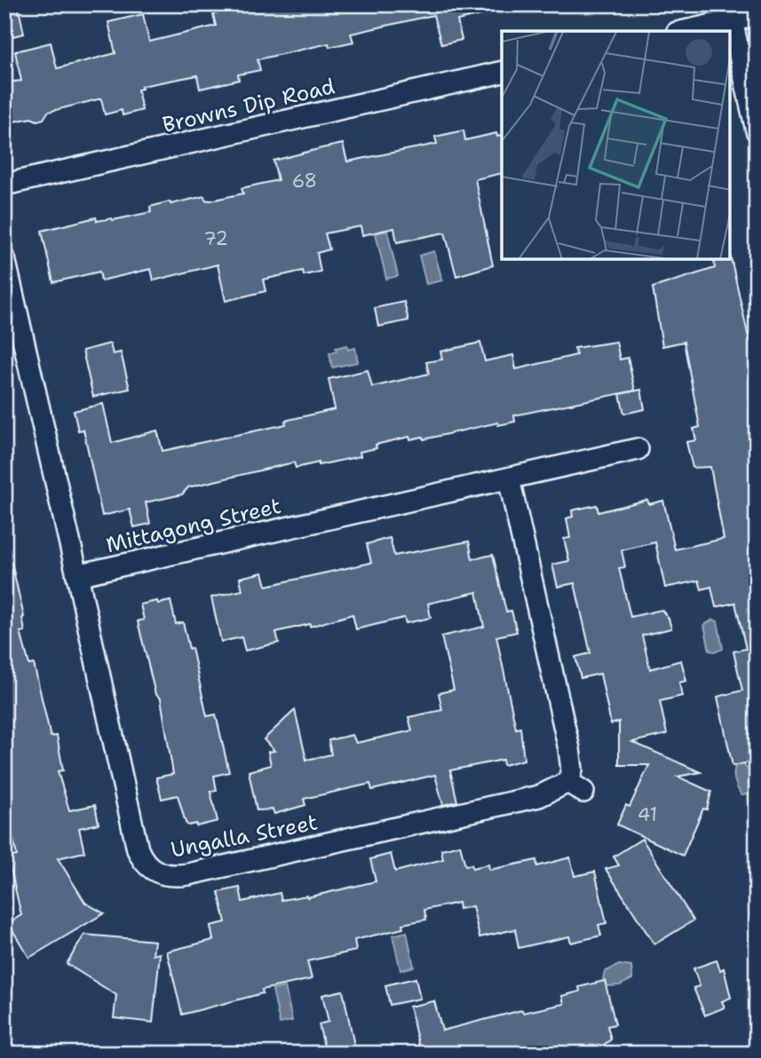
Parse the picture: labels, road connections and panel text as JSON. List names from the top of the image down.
{
  "streets": {
    "street": ["Browns Dip Road", "Mittagong Street", "Ungalla Street"]
  },
  "crossings": [
    ["Mittagong Street", "Ungalla Street"]
  ],
  "house_numbers": ["68", "72", "41"]
}
